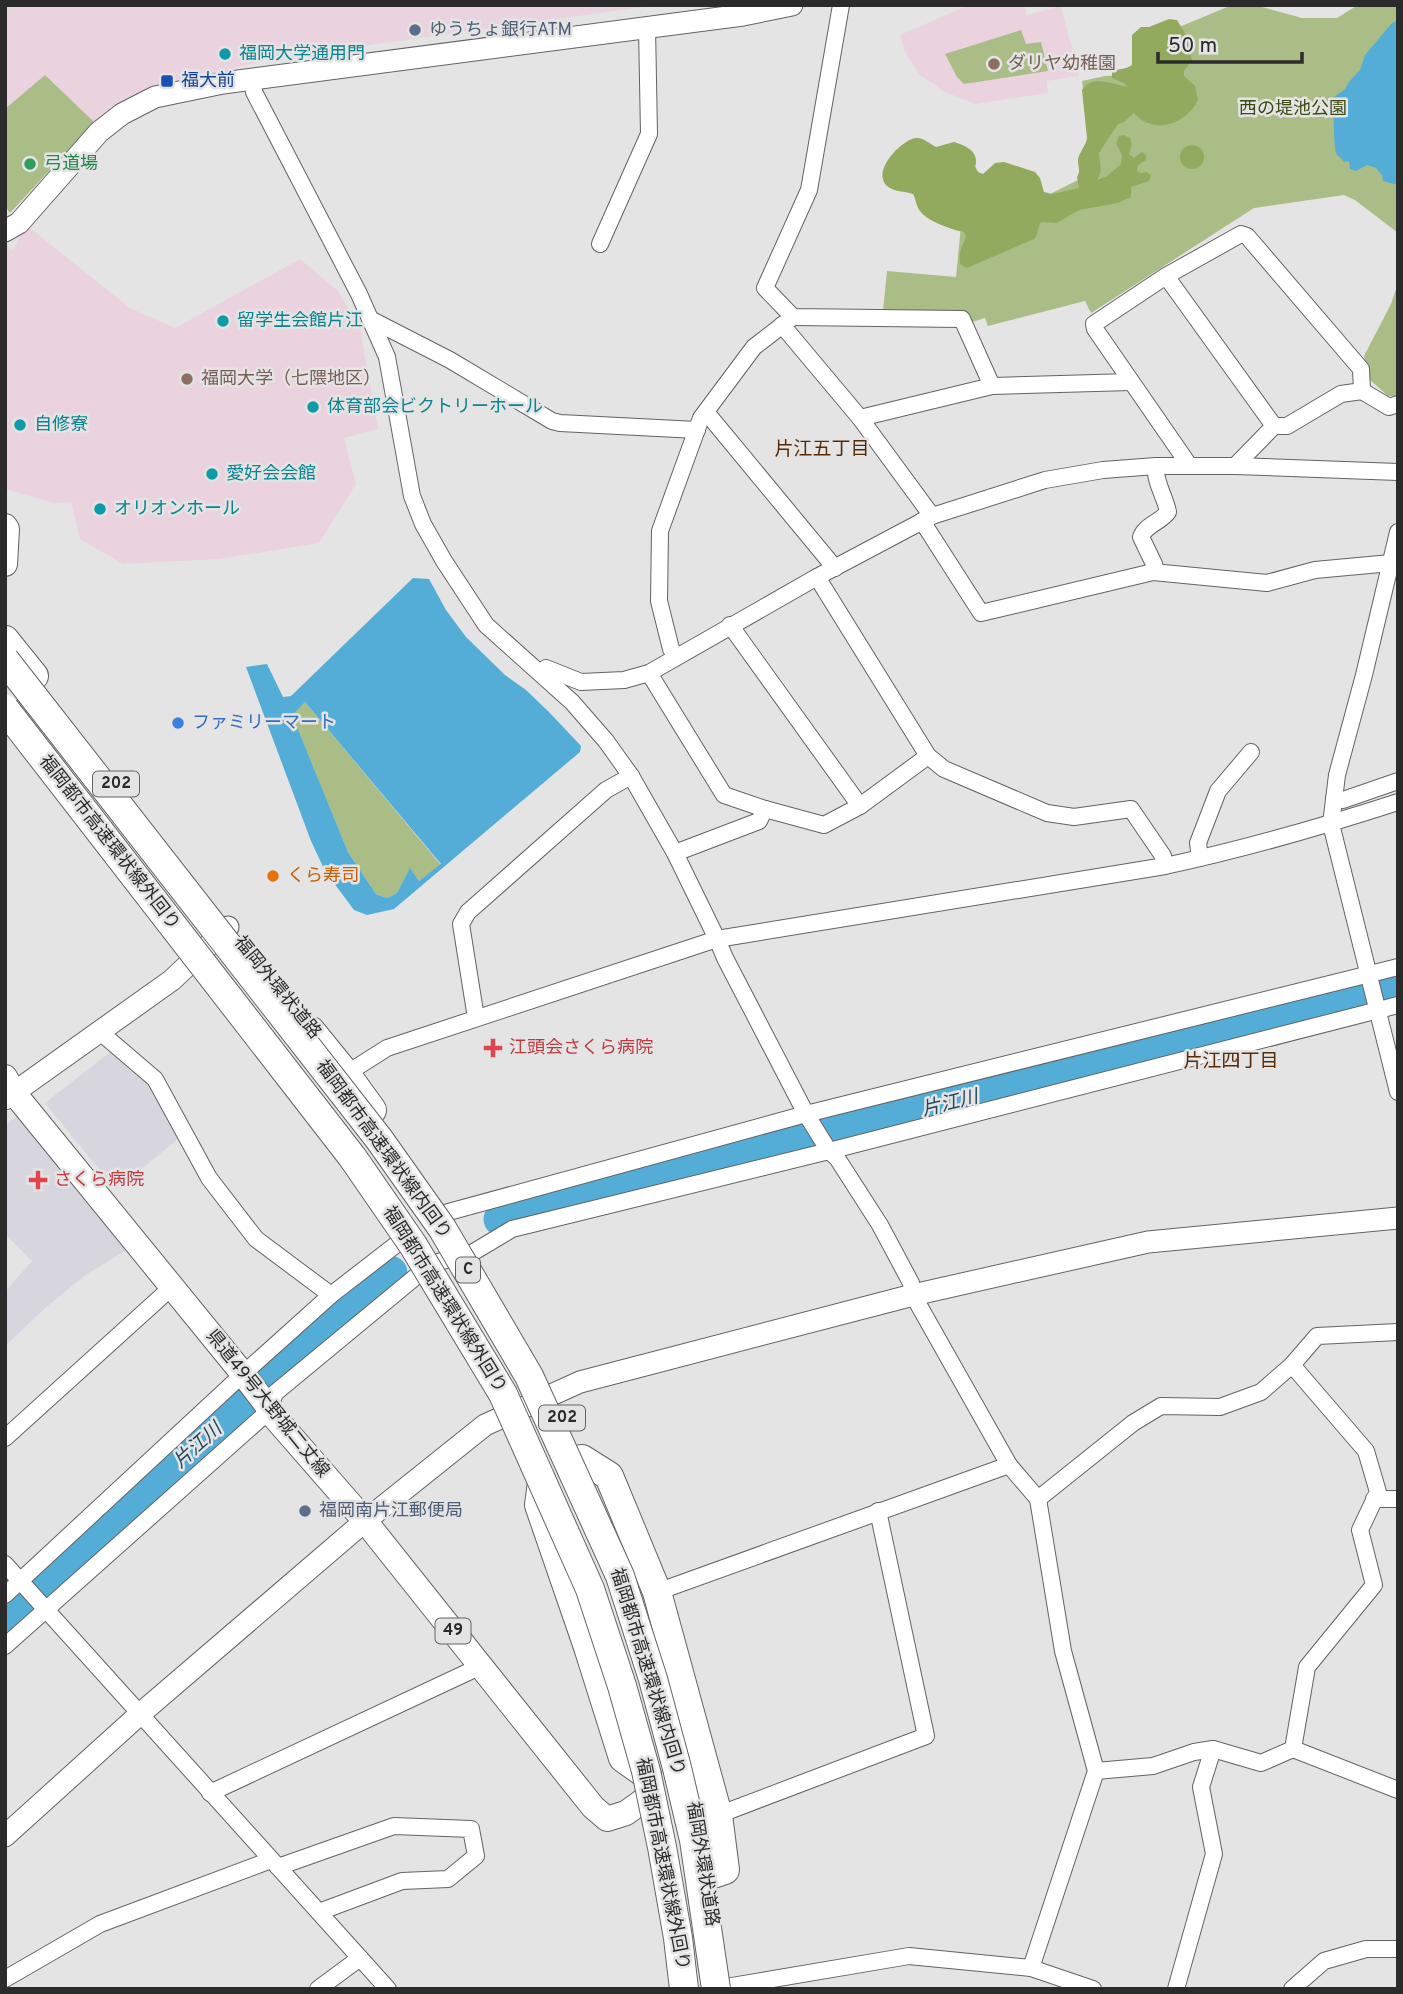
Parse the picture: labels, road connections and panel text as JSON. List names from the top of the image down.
{
  "streets": {
    "highway": [
      "202",
      "福岡都市高速環状線外回り",
      "福岡外環状道路",
      "福岡都市高速環状線内回り",
      "C"
    ],
    "main road": ["県道49号大野城二丈線", "49"]
  },
  "crossings": [
    ["福岡都市高速環状線外回り", "福岡外環状道路"],
    ["福岡外環状道路", "福岡都市高速環状線内回り"],
    ["福岡外環状道路", "県道49号大野城二丈線"]
  ],
  "districts": ["片江五丁目", "片江四丁目"],
  "water": ["片江川"],
  "parks": ["西の堤池公園"],
  "places": {
    "other": [
      "ゆうちょ銀行ATM",
      "福岡大学通用門",
      "ダリヤ幼稚園",
      "弓道場",
      "留学生会館片江",
      "福岡大学（七隈地区）",
      "体育部会ビクトリーホール",
      "自修寮",
      "愛好会会館",
      "オリオンホール",
      "ファミリーマート",
      "くら寿司",
      "福岡南片江郵便局"
    ],
    "transit": ["福大前"],
    "health": ["江頭会さくら病院", "さくら病院"]
  },
  "scale_bar": "50 m"
}
